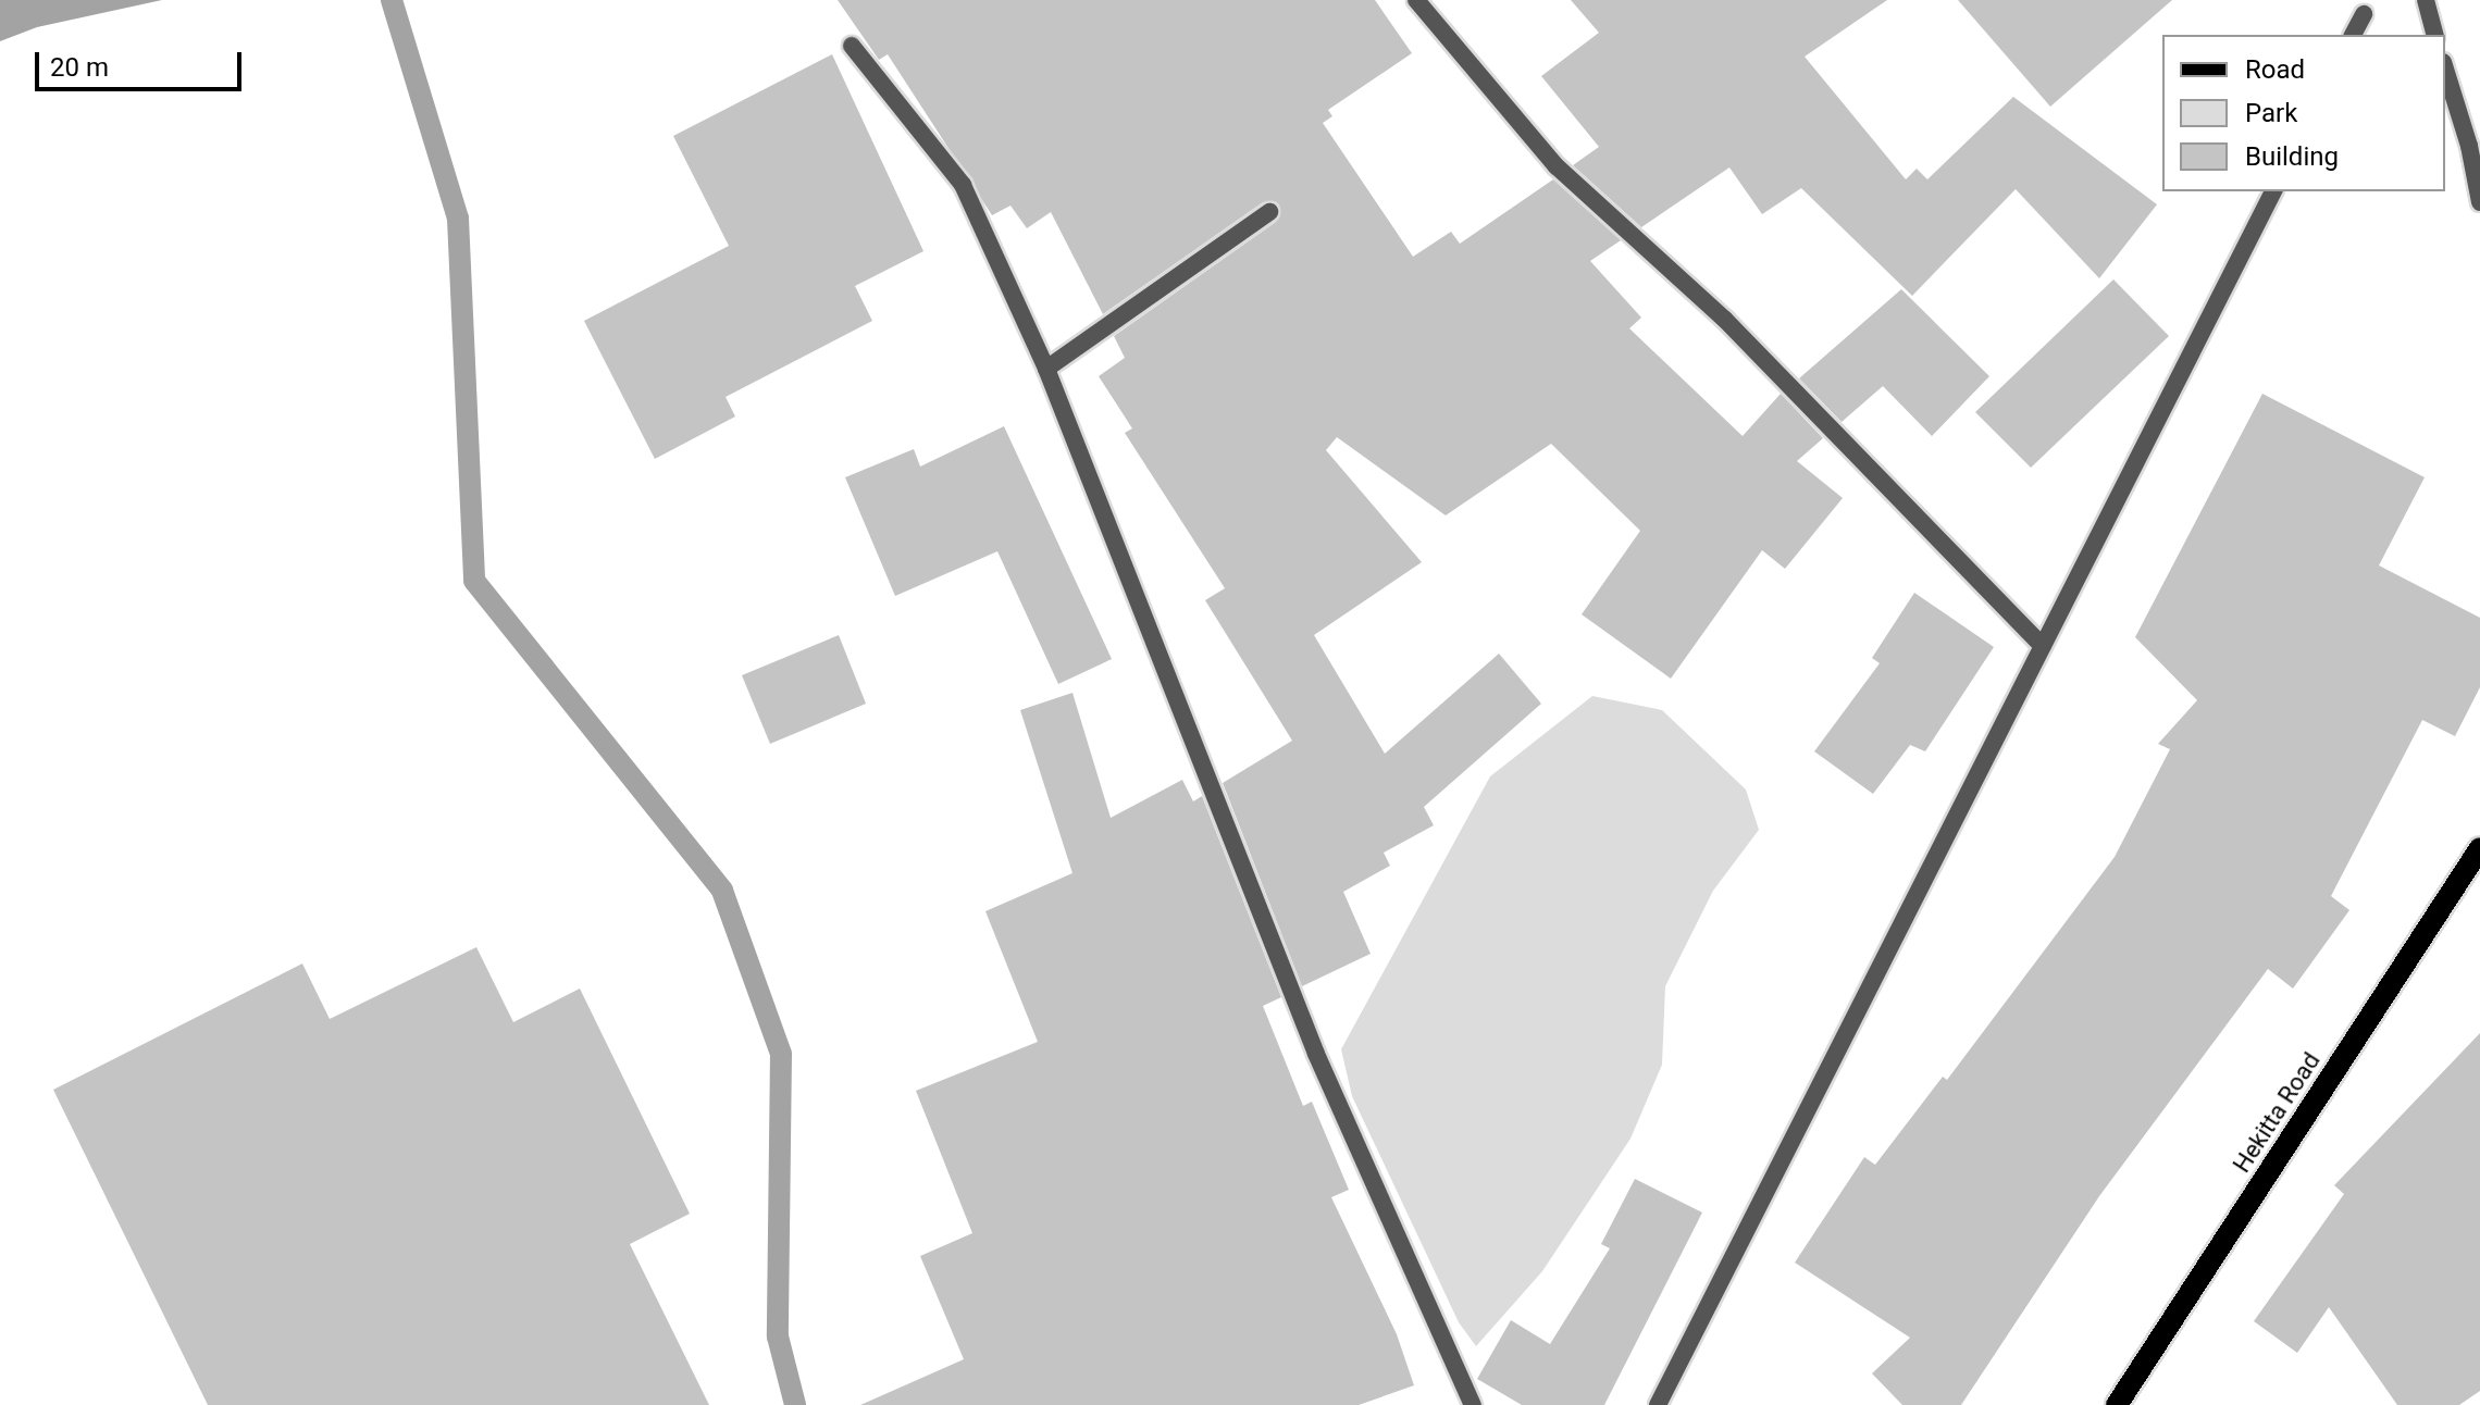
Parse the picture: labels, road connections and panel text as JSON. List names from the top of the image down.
{
  "streets": {
    "main road": ["Hekitta Road"]
  },
  "legend": ["Road", "Park", "Building"],
  "scale_bar": "20 m"
}
